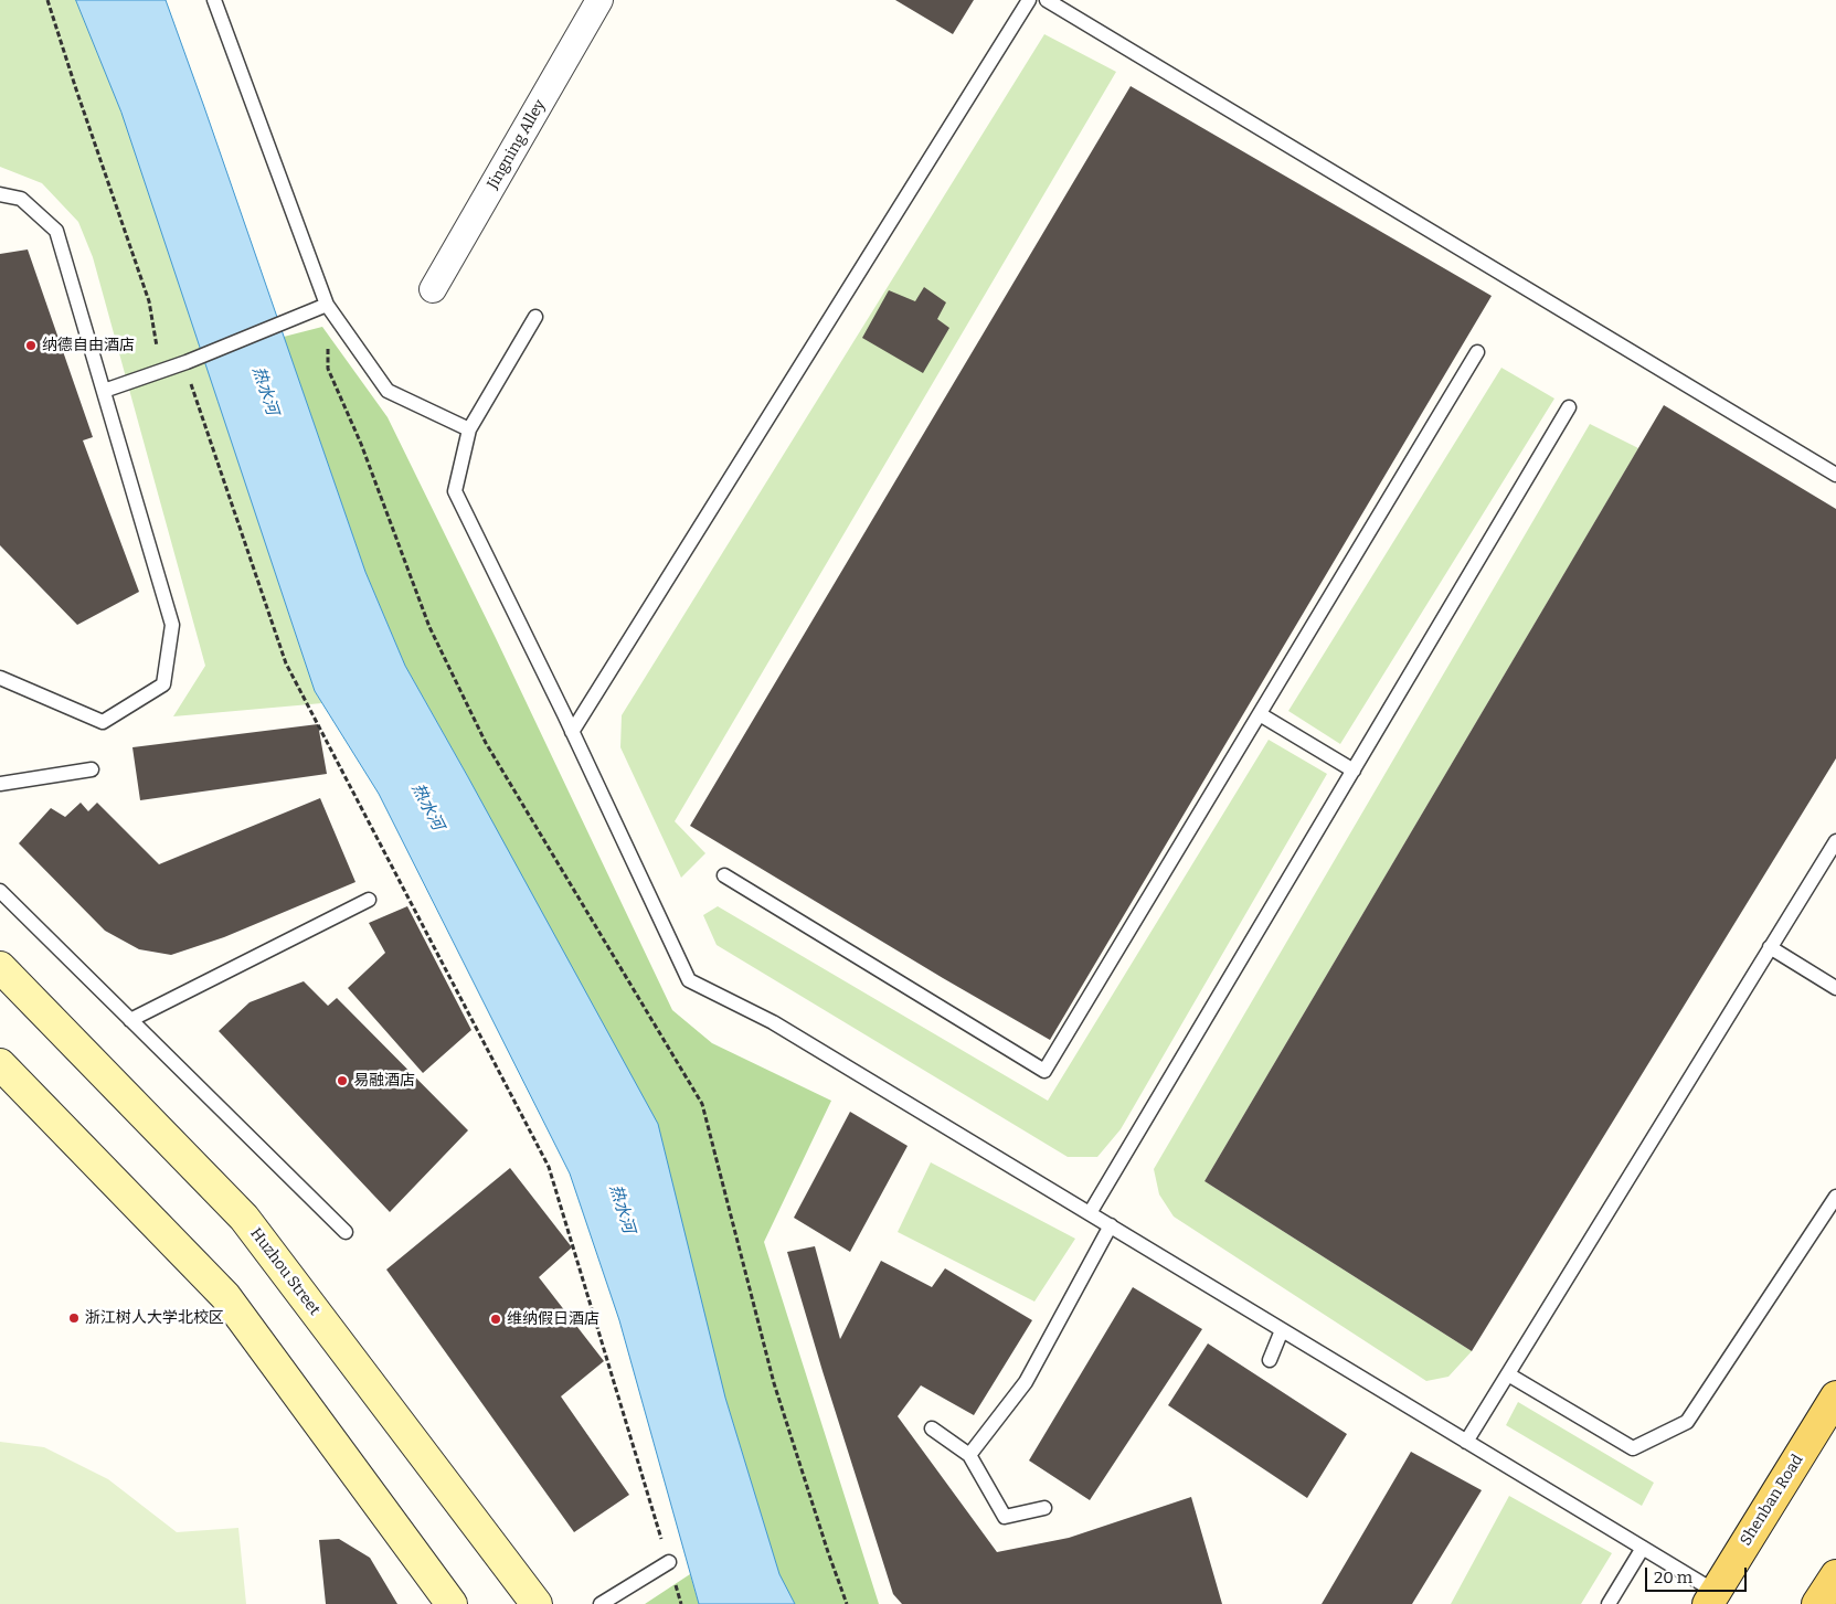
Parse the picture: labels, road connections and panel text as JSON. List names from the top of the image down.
{
  "streets": {
    "main road": ["Huzhou Street", "Shenban Road"],
    "street": ["Jingning Alley"]
  },
  "water": ["热水河"],
  "places": [
    "纳德自由酒店",
    "易融酒店",
    "浙江树人大学北校区",
    "维纳假日酒店"
  ],
  "scale_bar": "20 m"
}
